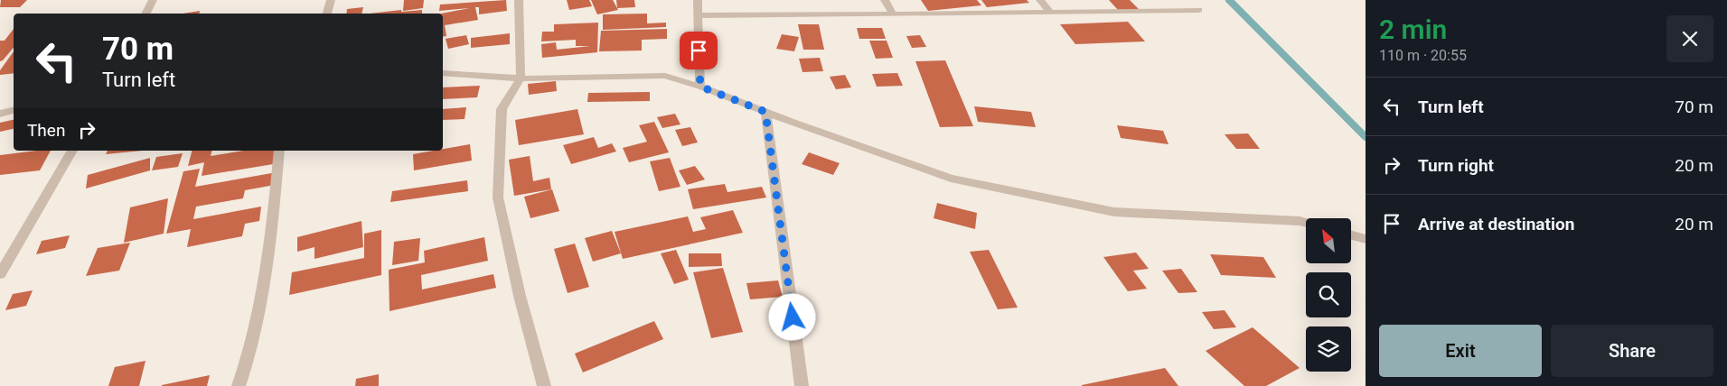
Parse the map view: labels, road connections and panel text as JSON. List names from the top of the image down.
{
  "north": "top left",
  "page": {
    "heading": ["2 min", "110 m · 20:55"],
    "turn": ["70 m", "Turn left"],
    "list": [
      {
        "name": "Turn left",
        "value": "70 m"
      },
      {
        "name": "Turn right",
        "value": "20 m"
      },
      {
        "name": "Arrive at destination",
        "value": "20 m"
      }
    ],
    "then": "Then",
    "buttons": ["Exit", "Share"]
  }
}
